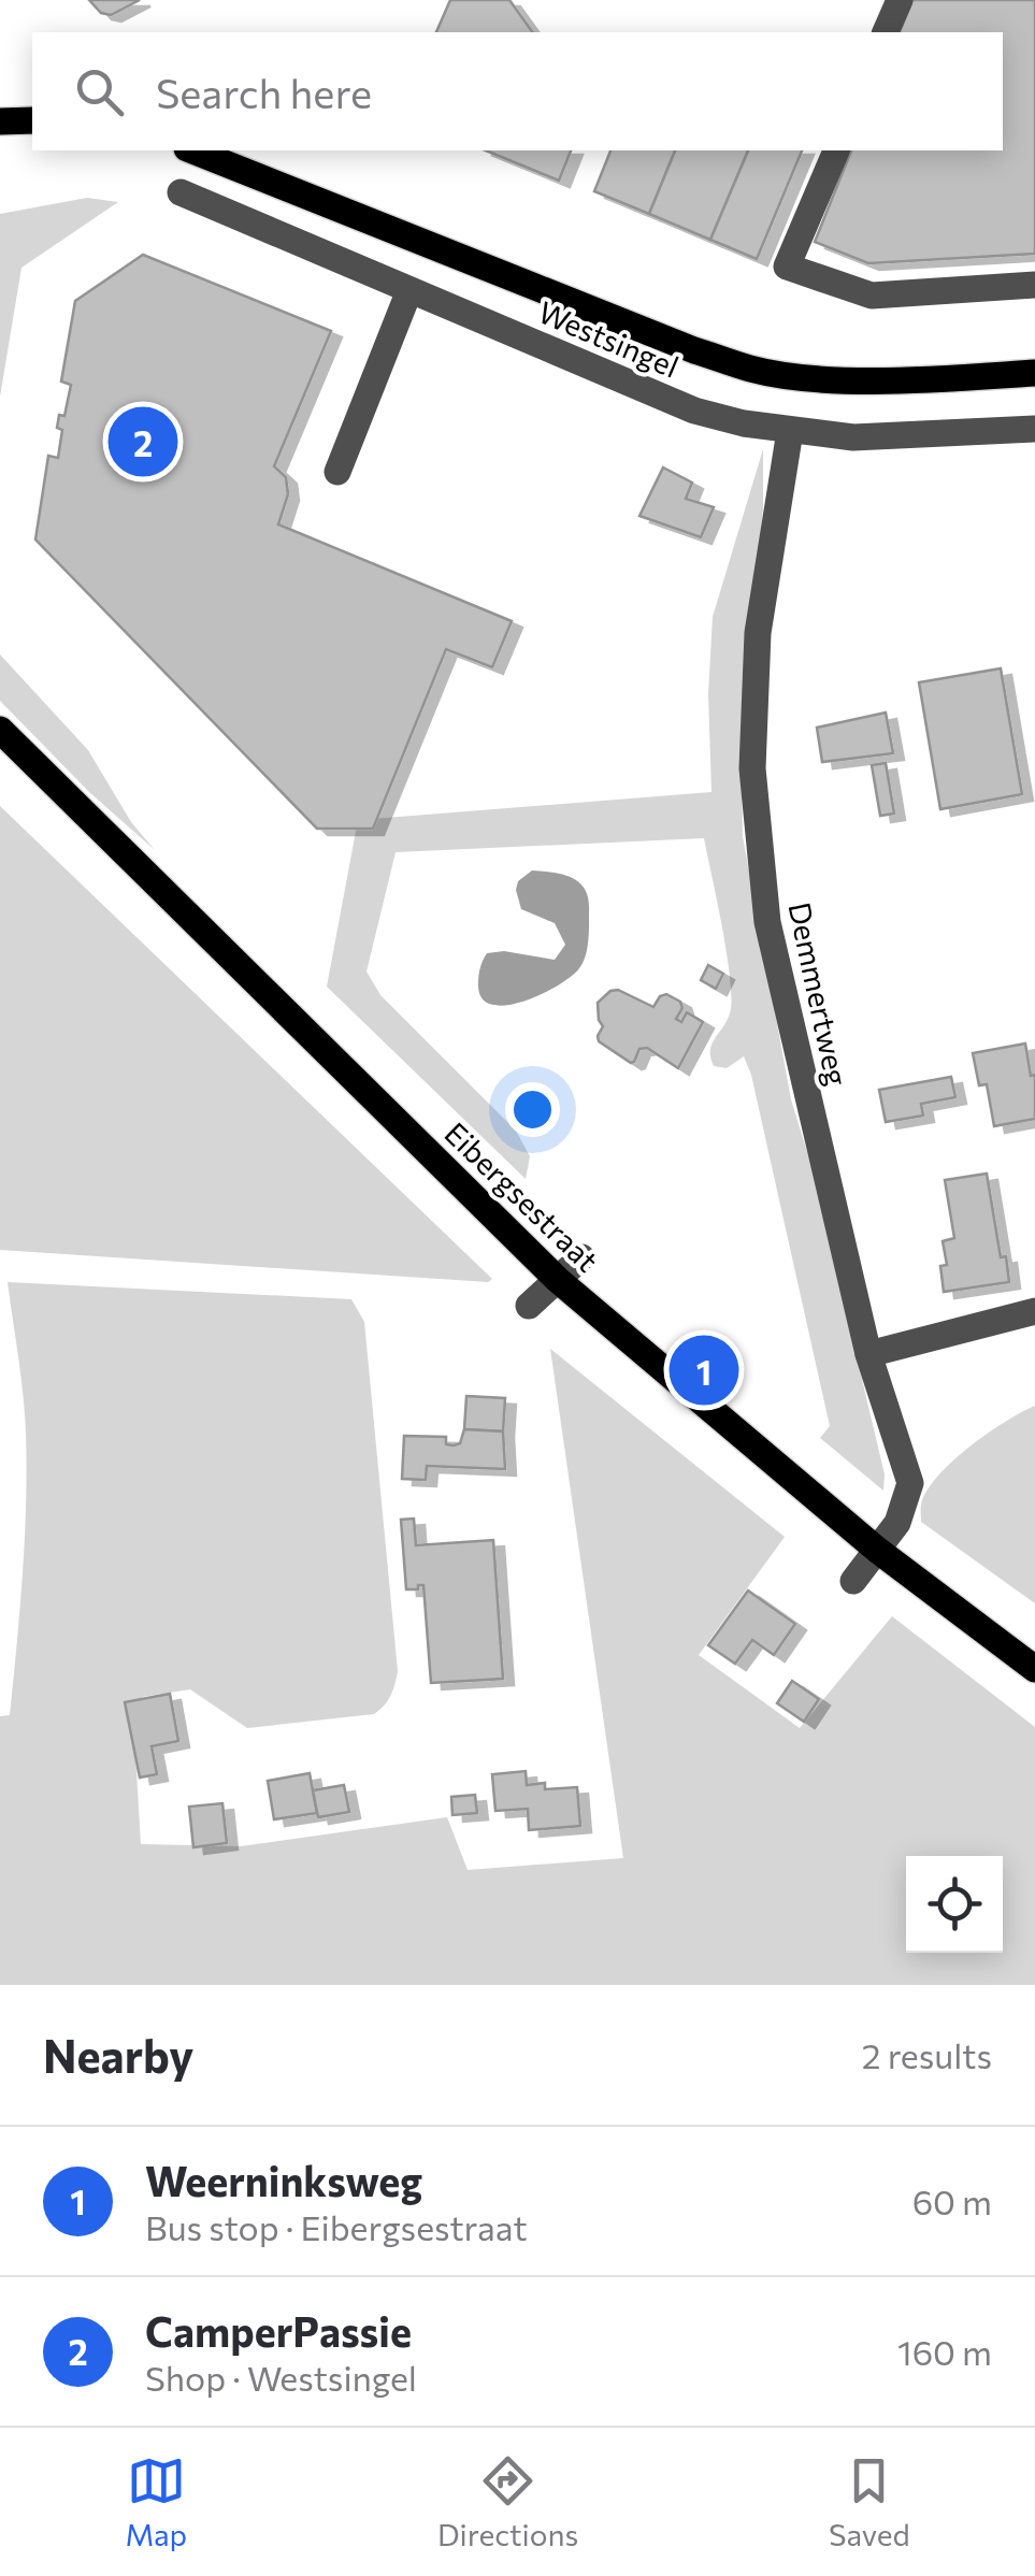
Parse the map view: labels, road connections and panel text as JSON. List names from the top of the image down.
{
  "streets": {
    "main road": ["Westsingel", "Eibergsestraat"],
    "street": ["Demmertweg"]
  },
  "crossings": [
    ["Westsingel", "Demmertweg"],
    ["Demmertweg", "Eibergsestraat"]
  ],
  "page": {
    "search": "Search here",
    "pins": ["2", "1"],
    "heading": ["Nearby", "2 results"],
    "list": [
      {
        "mark": "1",
        "name": "Weerninksweg",
        "note": "Bus stop · Eibergsestraat",
        "value": "60 m"
      },
      {
        "mark": "2",
        "name": "CamperPassie",
        "note": "Shop · Westsingel",
        "value": "160 m"
      }
    ],
    "nav": ["Map", "Directions", "Saved"]
  }
}
